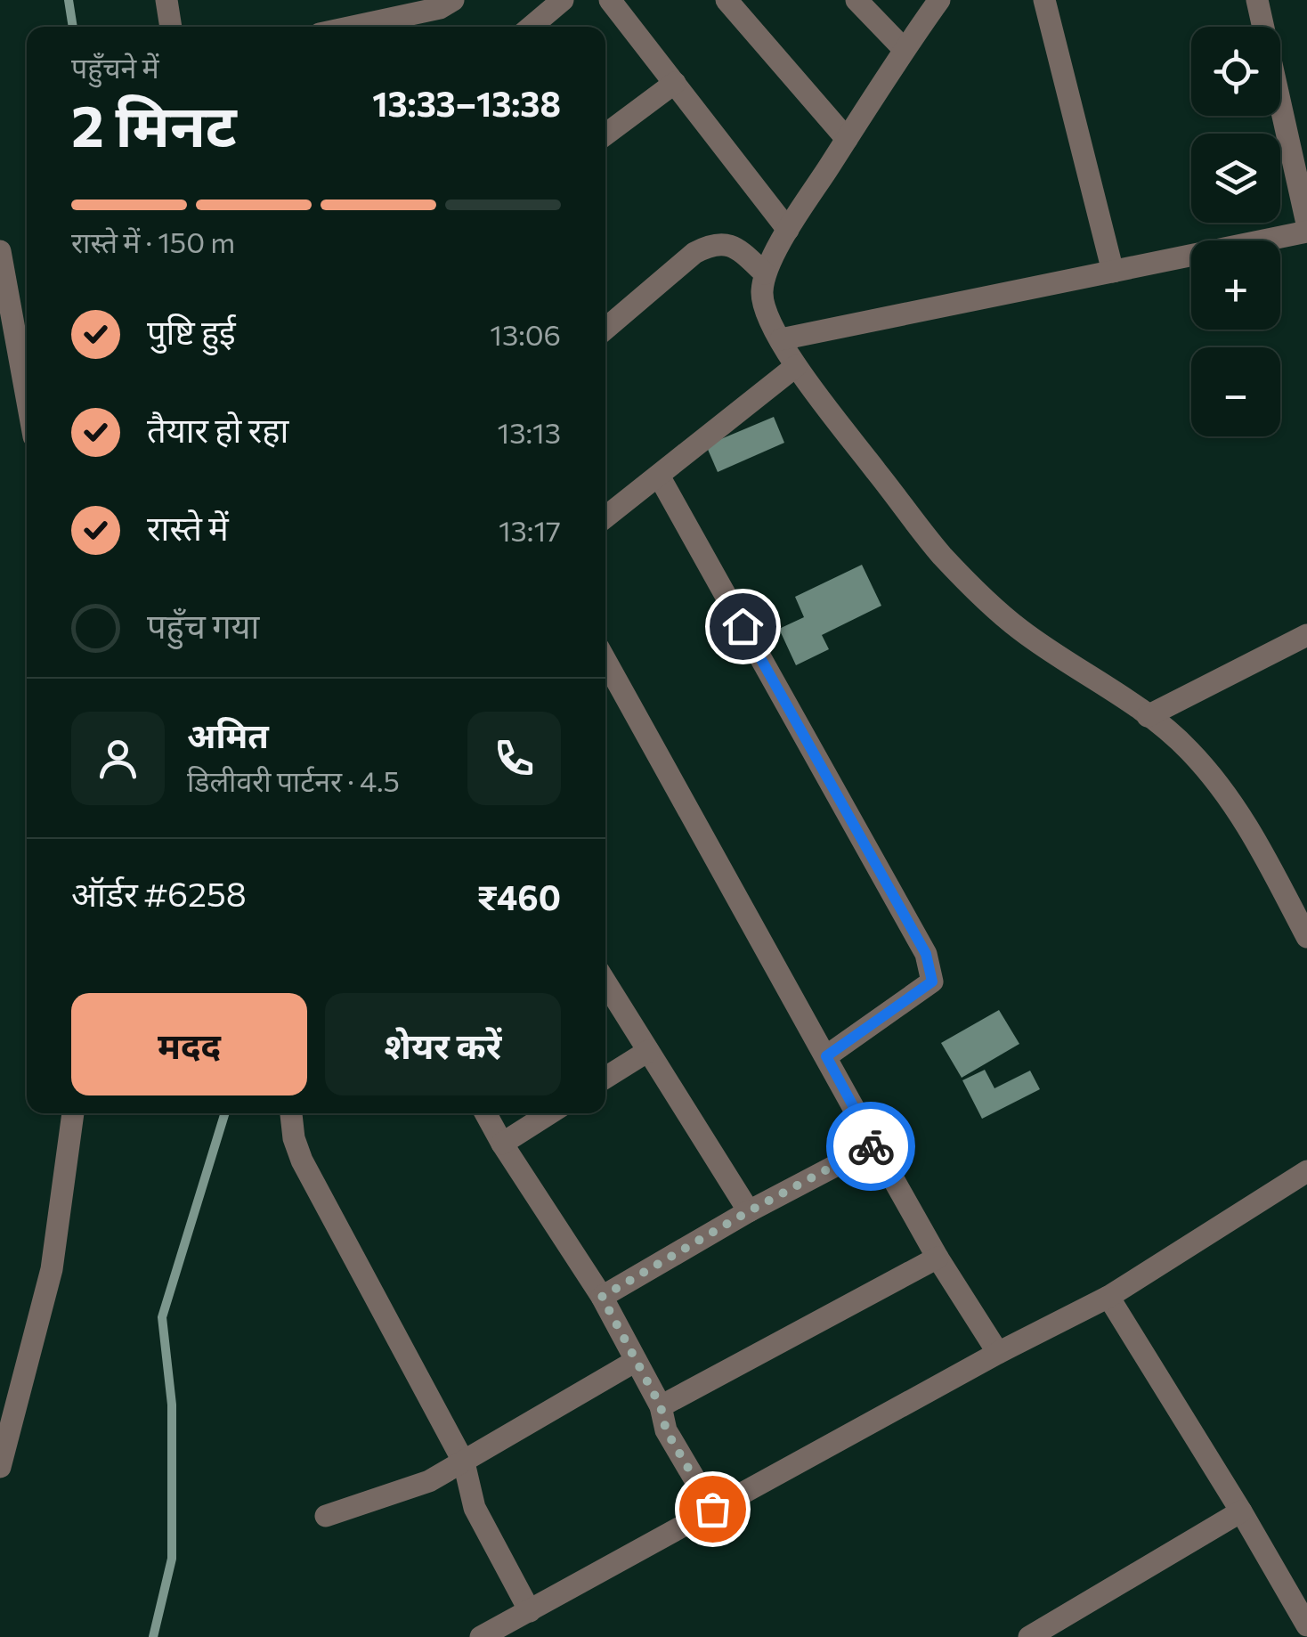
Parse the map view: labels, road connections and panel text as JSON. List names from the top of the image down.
{
  "page": {
    "map_buttons": ["+", "−"],
    "heading": ["2 मिनट", "पहुँचने में", "13:33–13:38"],
    "panel": [
      "अमित",
      "डिलीवरी पार्टनर · 4.5",
      "ऑर्डर #6258",
      "₹460"
    ],
    "bar": "रास्ते में · 150 m",
    "list": [
      ["पुष्टि हुई", "13:06"],
      ["तैयार हो रहा", "13:13"],
      ["रास्ते में", "13:17"],
      "पहुँच गया"
    ],
    "buttons": ["मदद", "शेयर करें"]
  }
}
